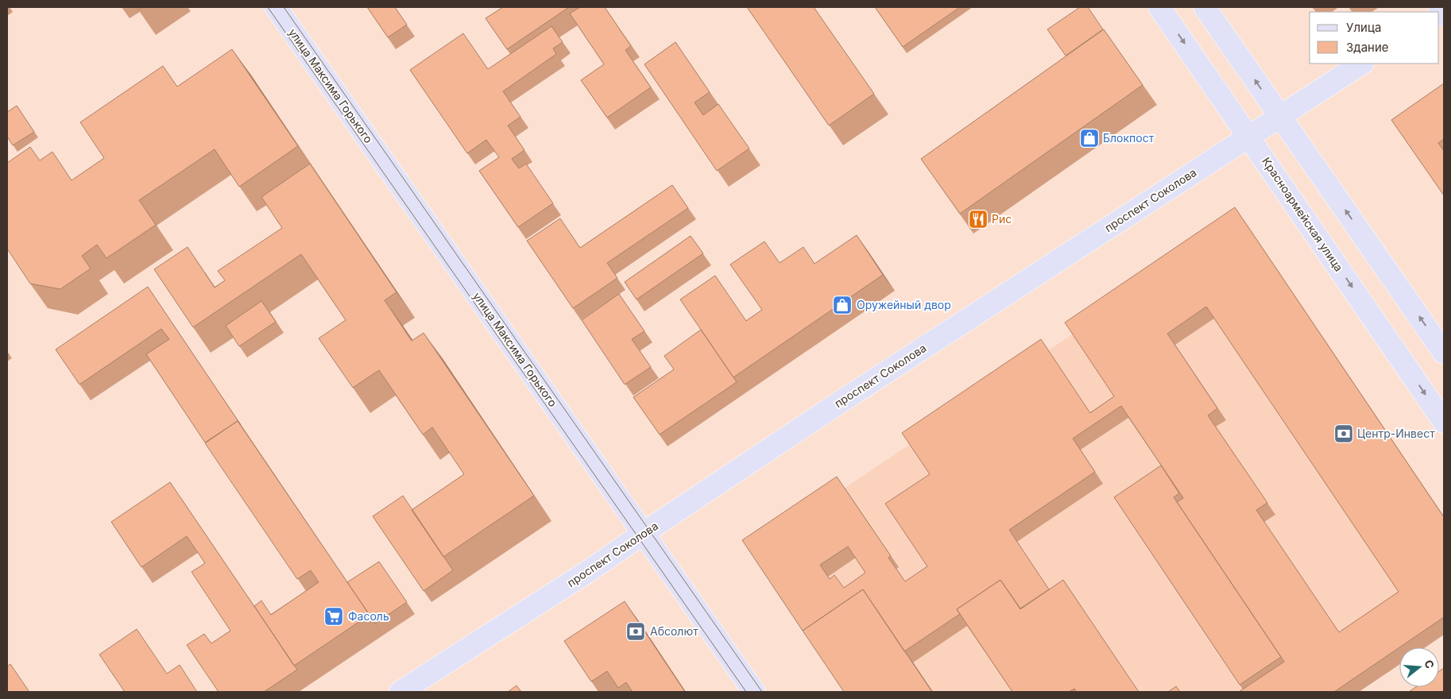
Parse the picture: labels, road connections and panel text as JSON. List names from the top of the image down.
{
  "streets": {
    "main road": ["улица Максима Горького", "проспект Соколова", "Красноармейская улица"]
  },
  "crossings": [
    ["улица Максима Горького", "проспект Соколова"],
    ["проспект Соколова", "Красноармейская улица"]
  ],
  "places": {
    "shop": ["Блокпост", "Оружейный двор"],
    "restaurant": ["Рис"],
    "bank": ["Центр-Инвест", "Абсолют"],
    "supermarket": ["Фасоль"]
  },
  "legend": ["Улица", "Здание"],
  "north": "right"
}
